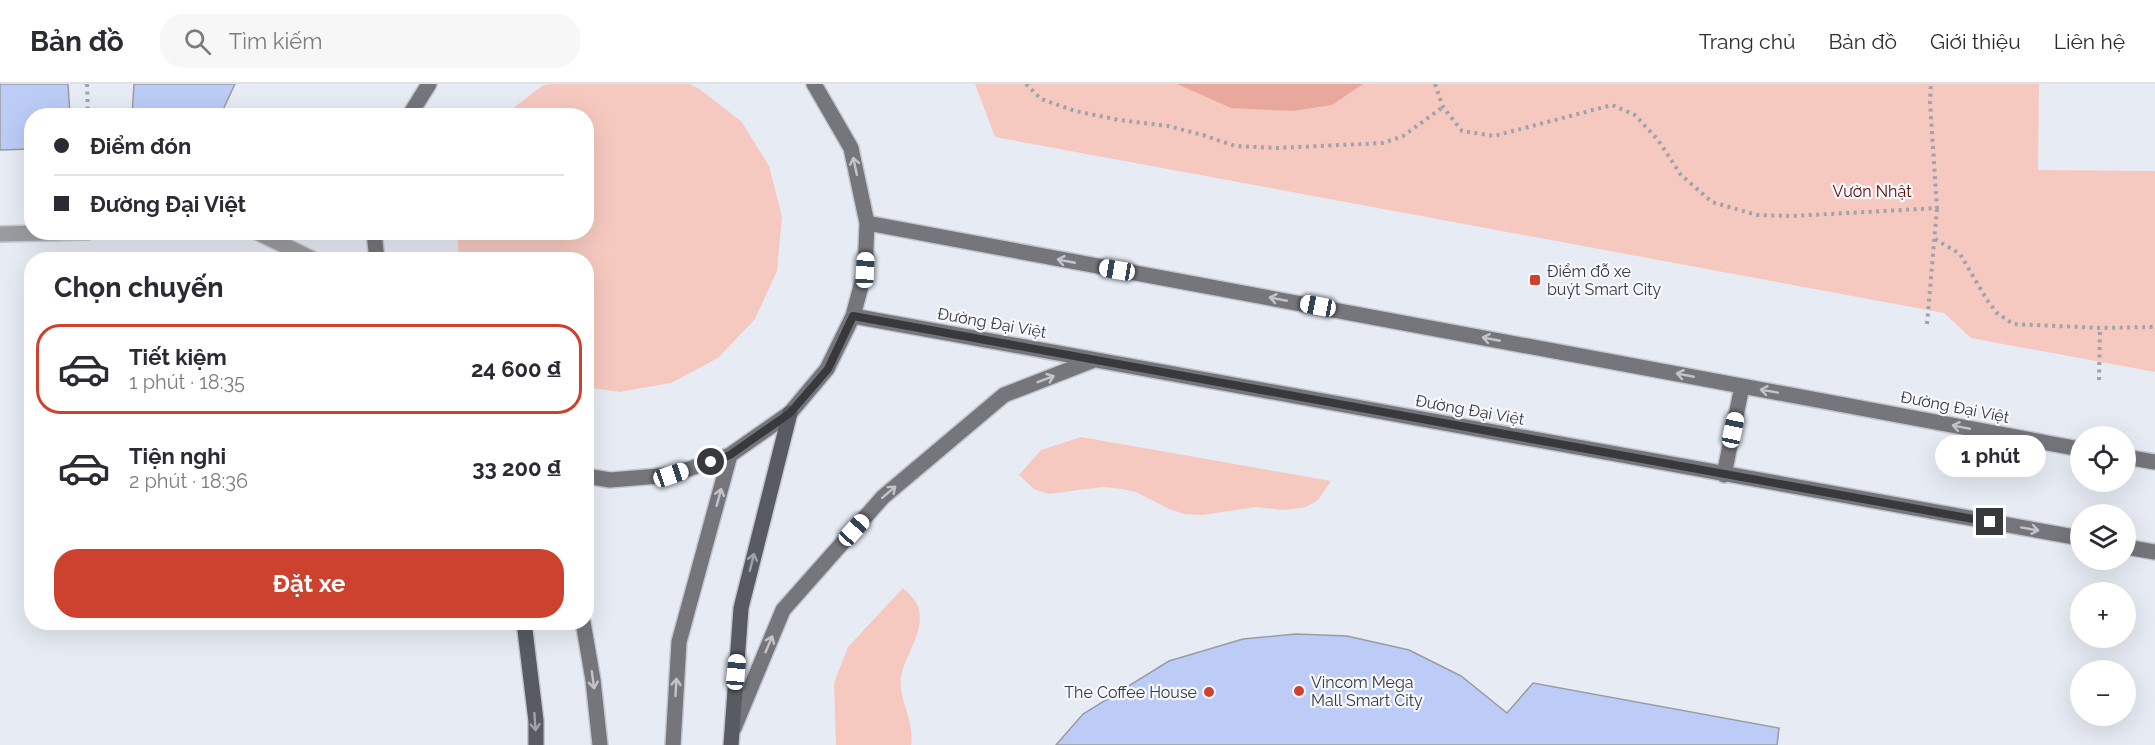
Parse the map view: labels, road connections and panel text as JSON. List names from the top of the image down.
{
  "streets": {
    "street": ["Đường Đại Việt"]
  },
  "parks": ["Vườn Nhật"],
  "places": {
    "transit": ["Điểm đỗ xe buýt Smart City"],
    "other": ["Vincom Mega Mall Smart City", "The Coffee House"]
  },
  "page": {
    "header": "Bản đồ",
    "search": "Tìm kiếm",
    "nav": [
      "Trang chủ",
      "Bản đồ",
      "Giới thiệu",
      "Liên hệ"
    ],
    "banner": ["Điểm đón", "Đường Đại Việt"],
    "heading": "Chọn chuyến",
    "list": [
      {
        "name": "Tiết kiệm",
        "note": "1 phút · 18:35",
        "value": "24 600 ₫"
      },
      {
        "name": "Tiện nghi",
        "note": "2 phút · 18:36",
        "value": "33 200 ₫"
      }
    ],
    "map_buttons": ["+", "−"],
    "bubble": "1 phút",
    "buttons": "Đặt xe"
  }
}
